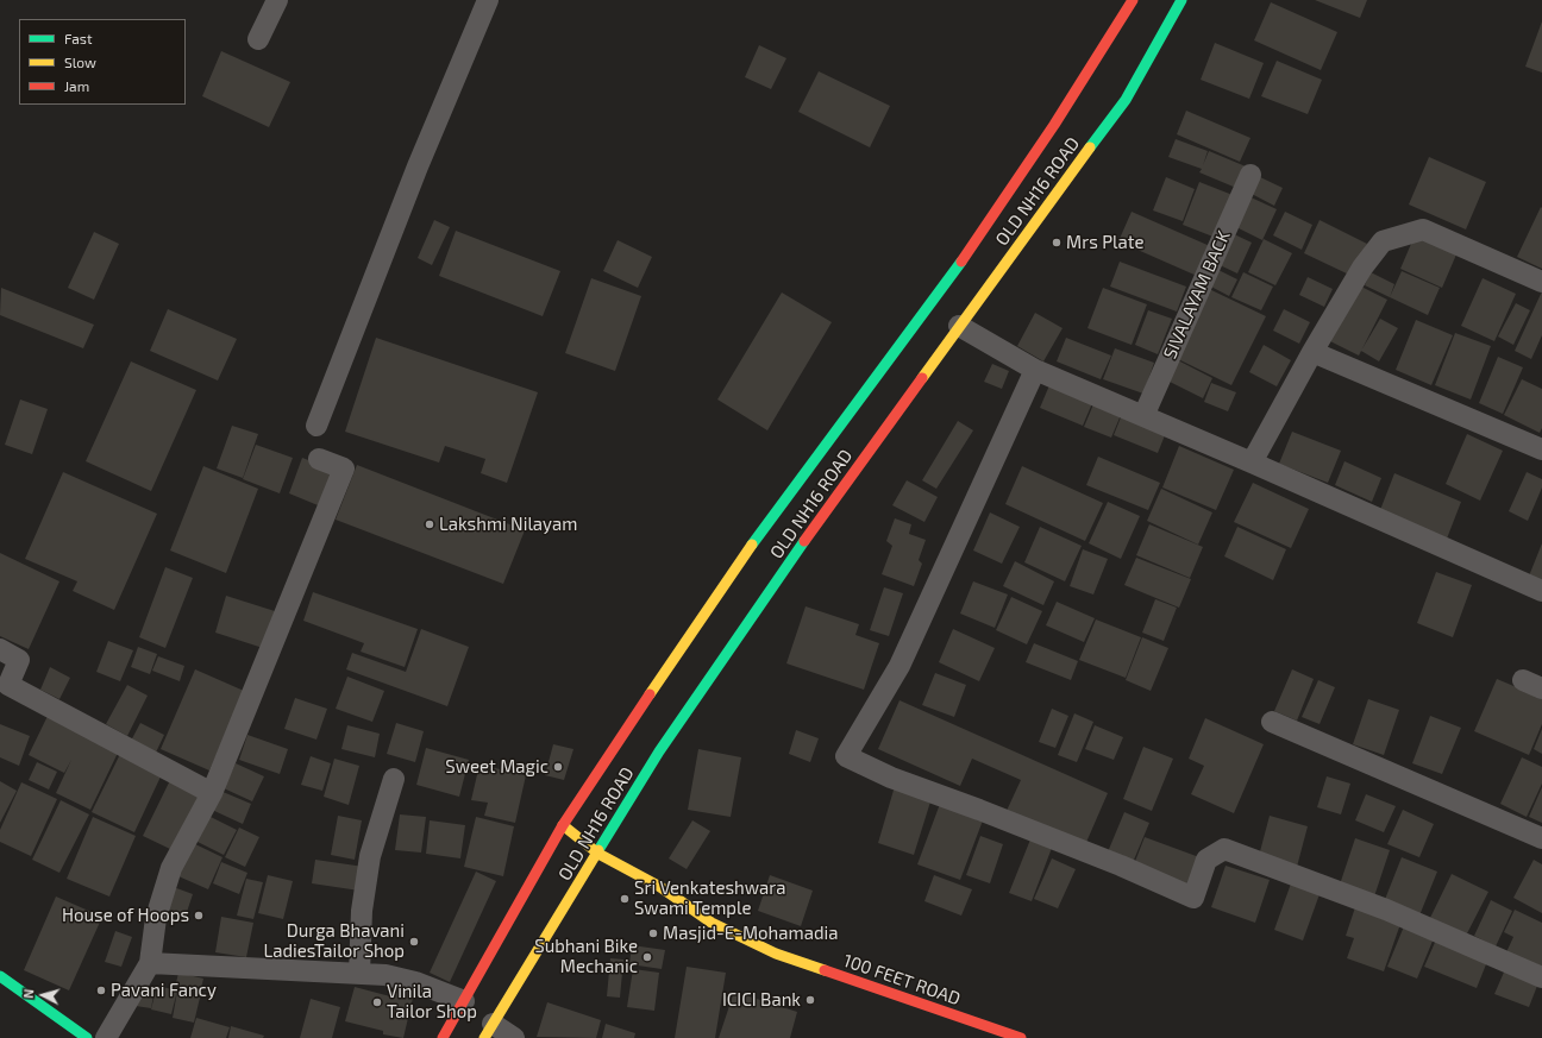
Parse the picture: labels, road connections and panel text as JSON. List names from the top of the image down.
{
  "streets": {
    "main road": ["OLD NH16 ROAD", "100 FEET ROAD"],
    "street": ["SIVALAYAM BACK"]
  },
  "crossings": [
    ["OLD NH16 ROAD", "100 FEET ROAD"]
  ],
  "places": [
    "Mrs Plate",
    "Lakshmi Nilayam",
    "Sweet Magic",
    "Sri Venkateshwara Swami Temple",
    "House of Hoops",
    "Masjid-E-Mohamadia",
    "Durga Bhavani LadiesTailor Shop",
    "Subhani Bike Mechanic",
    "Pavani Fancy",
    "ICICI Bank",
    "Vinila Tailor Shop"
  ],
  "legend": ["Fast", "Slow", "Jam"],
  "north": "left"
}
